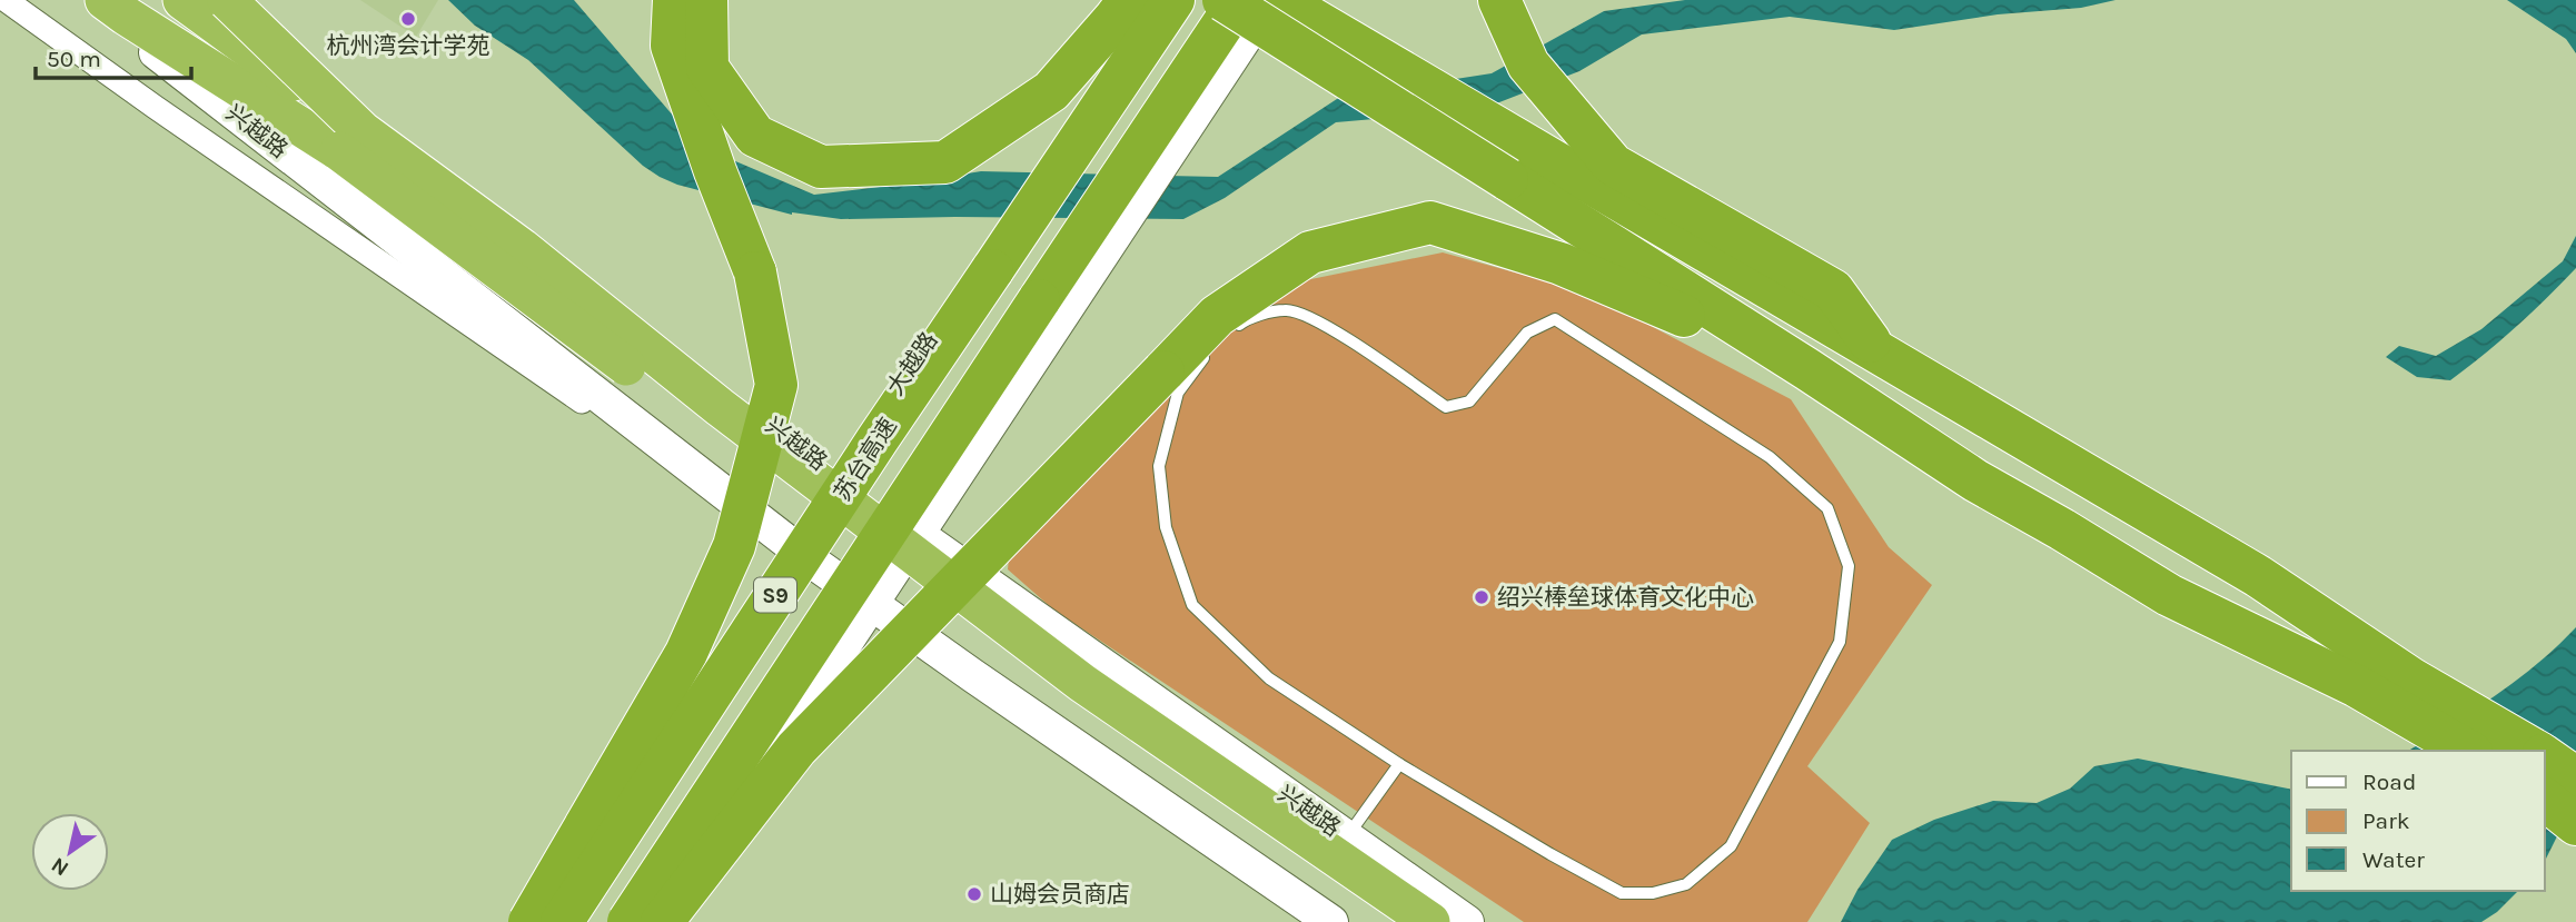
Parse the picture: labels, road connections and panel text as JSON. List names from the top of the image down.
{
  "streets": {
    "highway": ["苏台高速", "S9"],
    "main road": ["兴越路", "大越路"]
  },
  "crossings": [
    ["兴越路", "大越路"]
  ],
  "places": ["杭州湾会计学苑", "绍兴棒垒球体育文化中心", "山姆会员商店"],
  "legend": ["Road", "Park", "Water"],
  "scale_bar": "50 m",
  "north": "bottom left"
}
